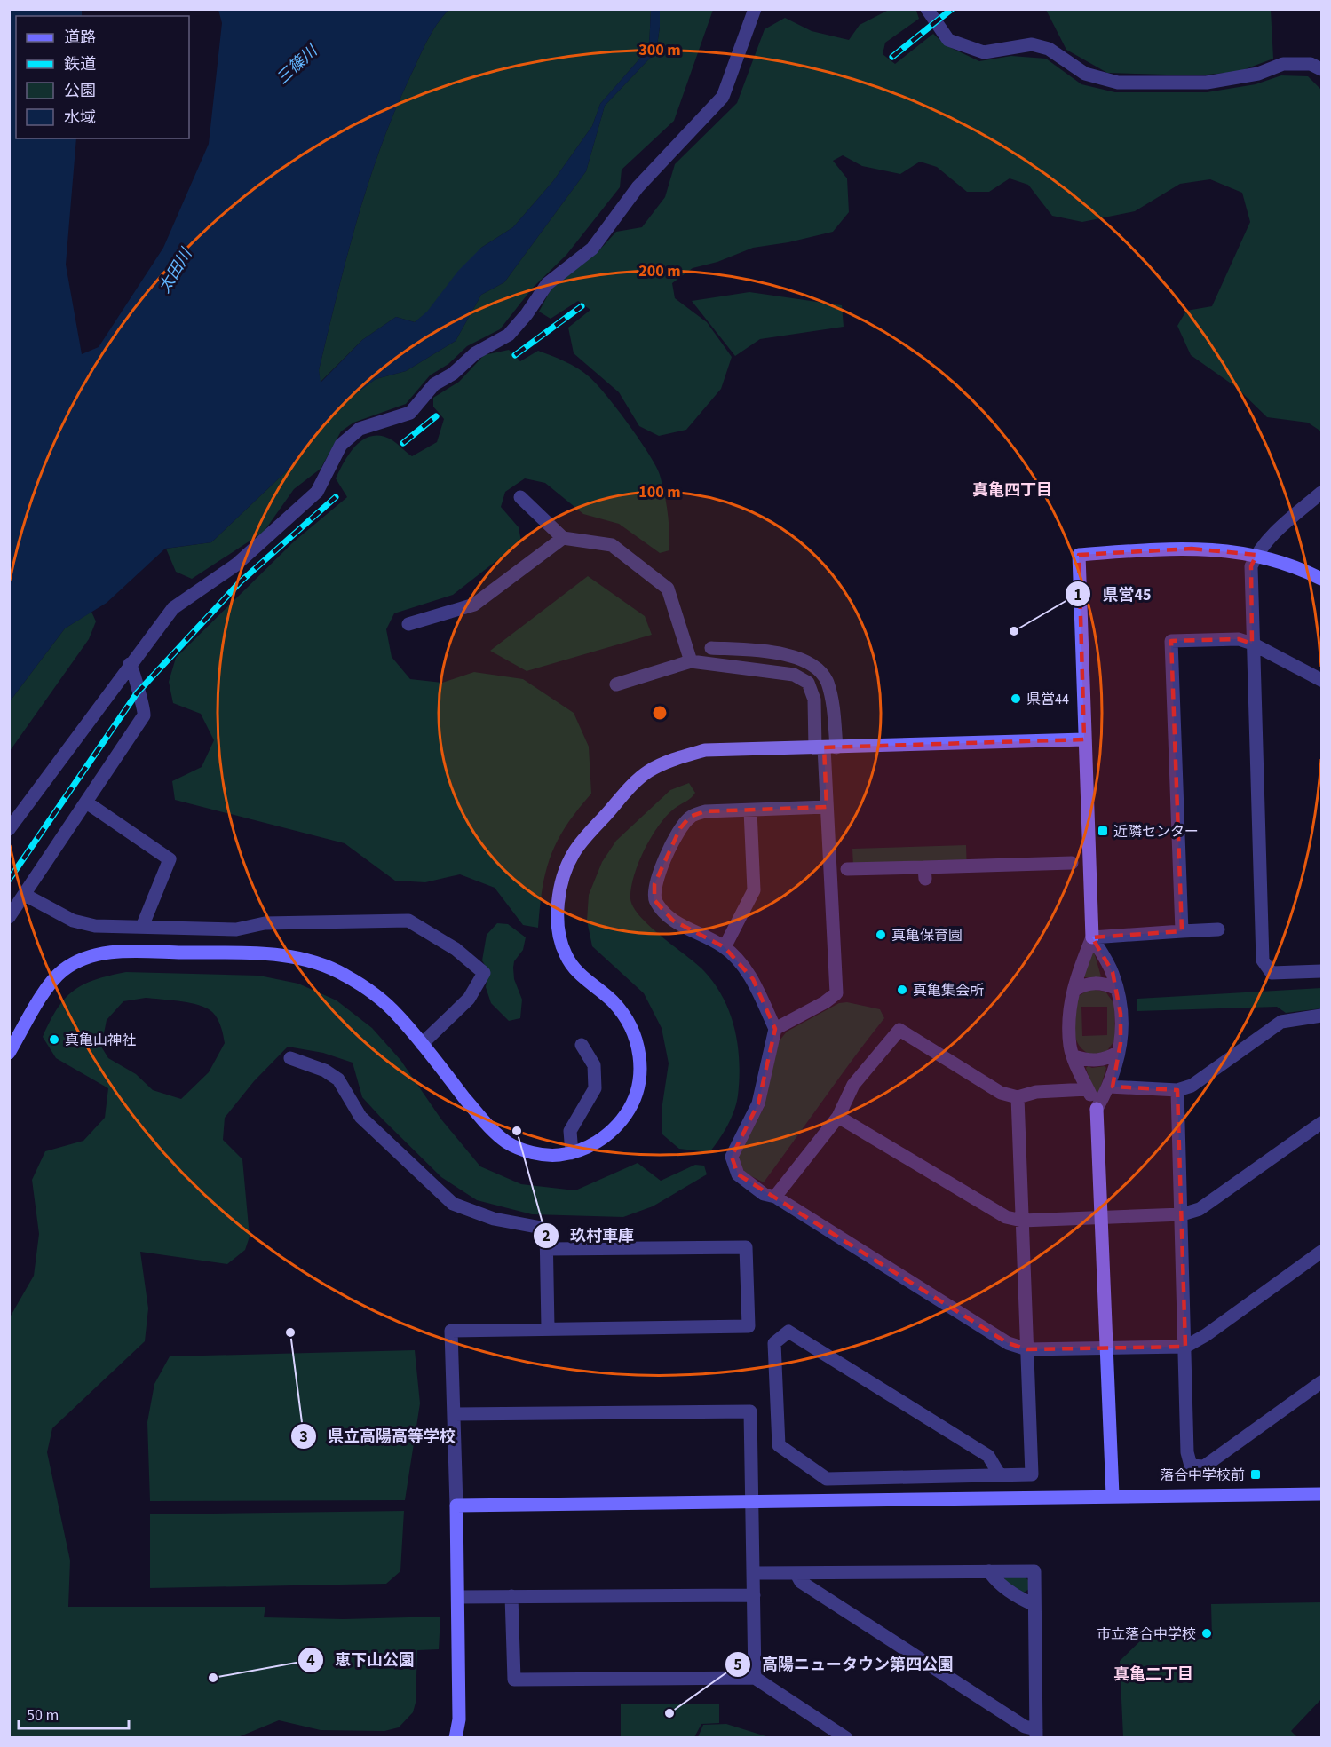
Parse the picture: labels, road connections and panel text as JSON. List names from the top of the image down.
{
  "districts": ["真亀四丁目", "真亀二丁目"],
  "water": ["三篠川", "太田川"],
  "places": {
    "other": [
      "県営45",
      "県営44",
      "真亀保育園",
      "真亀集会所",
      "真亀山神社",
      "玖村車庫",
      "県立高陽高等学校",
      "市立落合中学校",
      "恵下山公園",
      "高陽ニュータウン第四公園"
    ],
    "transit": ["近隣センター", "落合中学校前"]
  },
  "legend": [
    "道路",
    "鉄道",
    "公園",
    "水域"
  ],
  "scale_bar": "50 m",
  "rings": ["300 m", "200 m", "100 m"]
}
